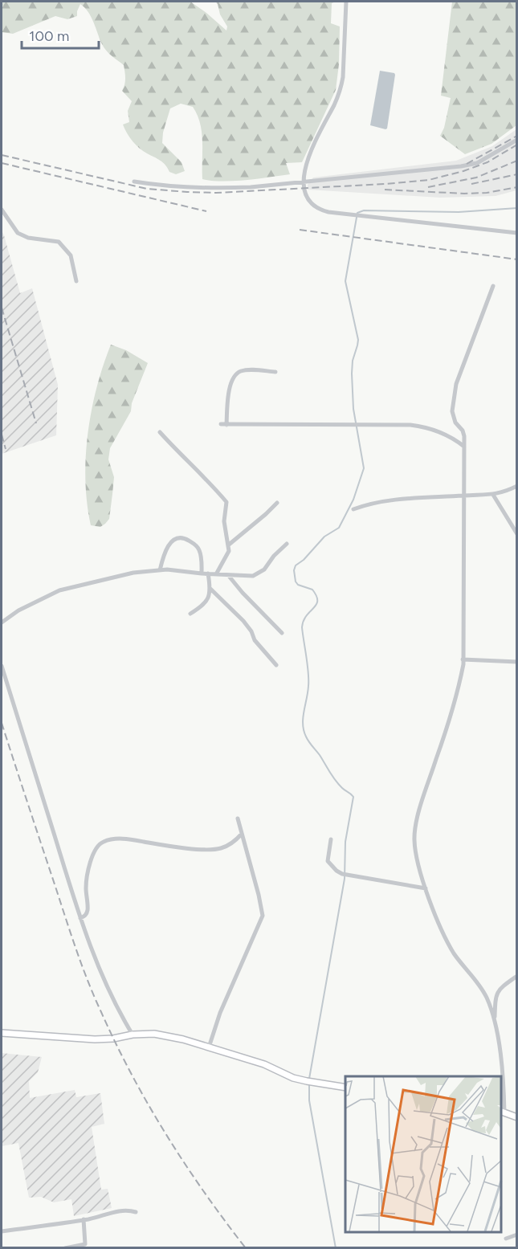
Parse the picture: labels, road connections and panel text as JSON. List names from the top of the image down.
{
  "scale_bar": "100 m"
}
